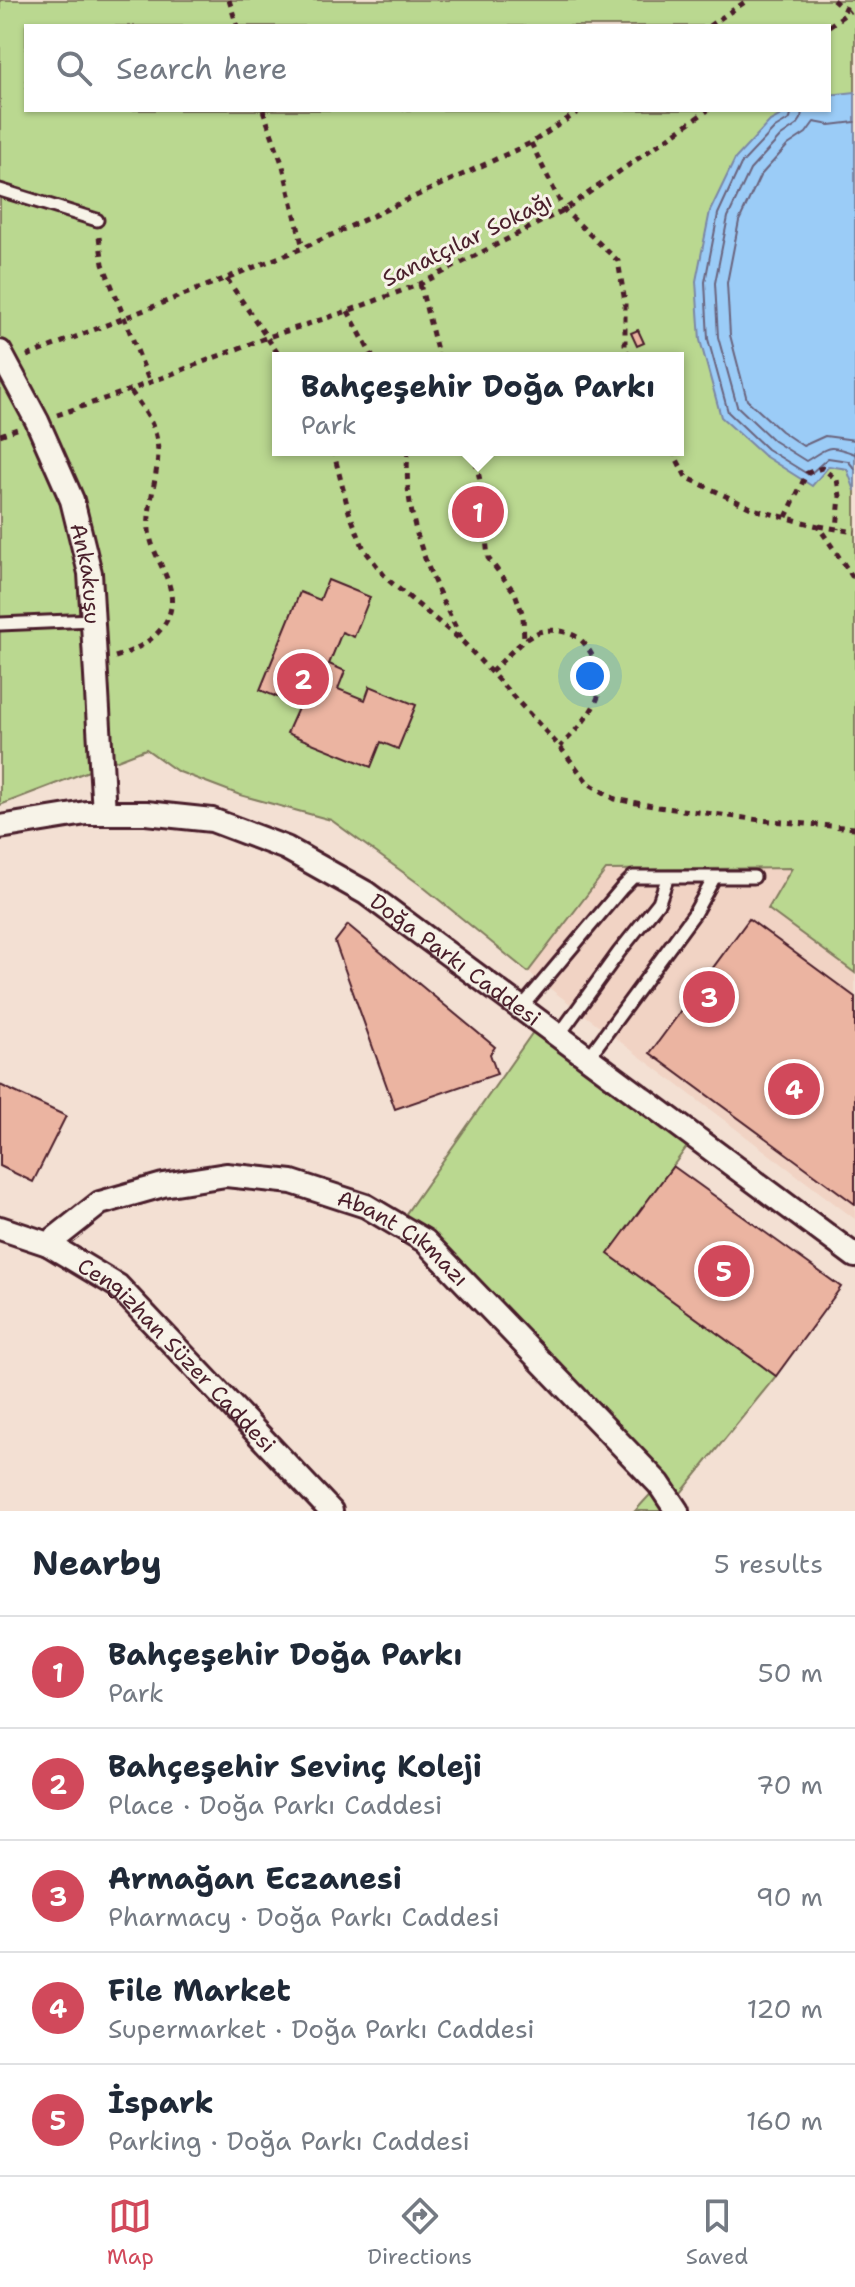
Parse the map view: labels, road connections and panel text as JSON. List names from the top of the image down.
{
  "streets": {
    "street": [
      "Ankakuşu",
      "Doğa Parkı Caddesi",
      "Abant Çıkmazı",
      "Cengizhan Süzer Caddesi"
    ],
    "path": ["Sanatçılar Sokağı"]
  },
  "crossings": [
    ["Sanatçılar Sokağı", "Ankakuşu"],
    ["Ankakuşu", "Doğa Parkı Caddesi"],
    ["Abant Çıkmazı", "Cengizhan Süzer Caddesi"]
  ],
  "page": {
    "search": "Search here",
    "popup": ["Bahçeşehir Doğa Parkı", "Park"],
    "pins": [
      "1",
      "2",
      "3",
      "4",
      "5"
    ],
    "heading": ["Nearby", "5 results"],
    "list": [
      {
        "mark": "1",
        "name": "Bahçeşehir Doğa Parkı",
        "note": "Park",
        "value": "50 m"
      },
      {
        "mark": "2",
        "name": "Bahçeşehir Sevinç Koleji",
        "note": "Place · Doğa Parkı Caddesi",
        "value": "70 m"
      },
      {
        "mark": "3",
        "name": "Armağan Eczanesi",
        "note": "Pharmacy · Doğa Parkı Caddesi",
        "value": "90 m"
      },
      {
        "mark": "4",
        "name": "File Market",
        "note": "Supermarket · Doğa Parkı Caddesi",
        "value": "120 m"
      },
      {
        "mark": "5",
        "name": "İspark",
        "note": "Parking · Doğa Parkı Caddesi",
        "value": "160 m"
      }
    ],
    "nav": ["Map", "Directions", "Saved"]
  }
}
